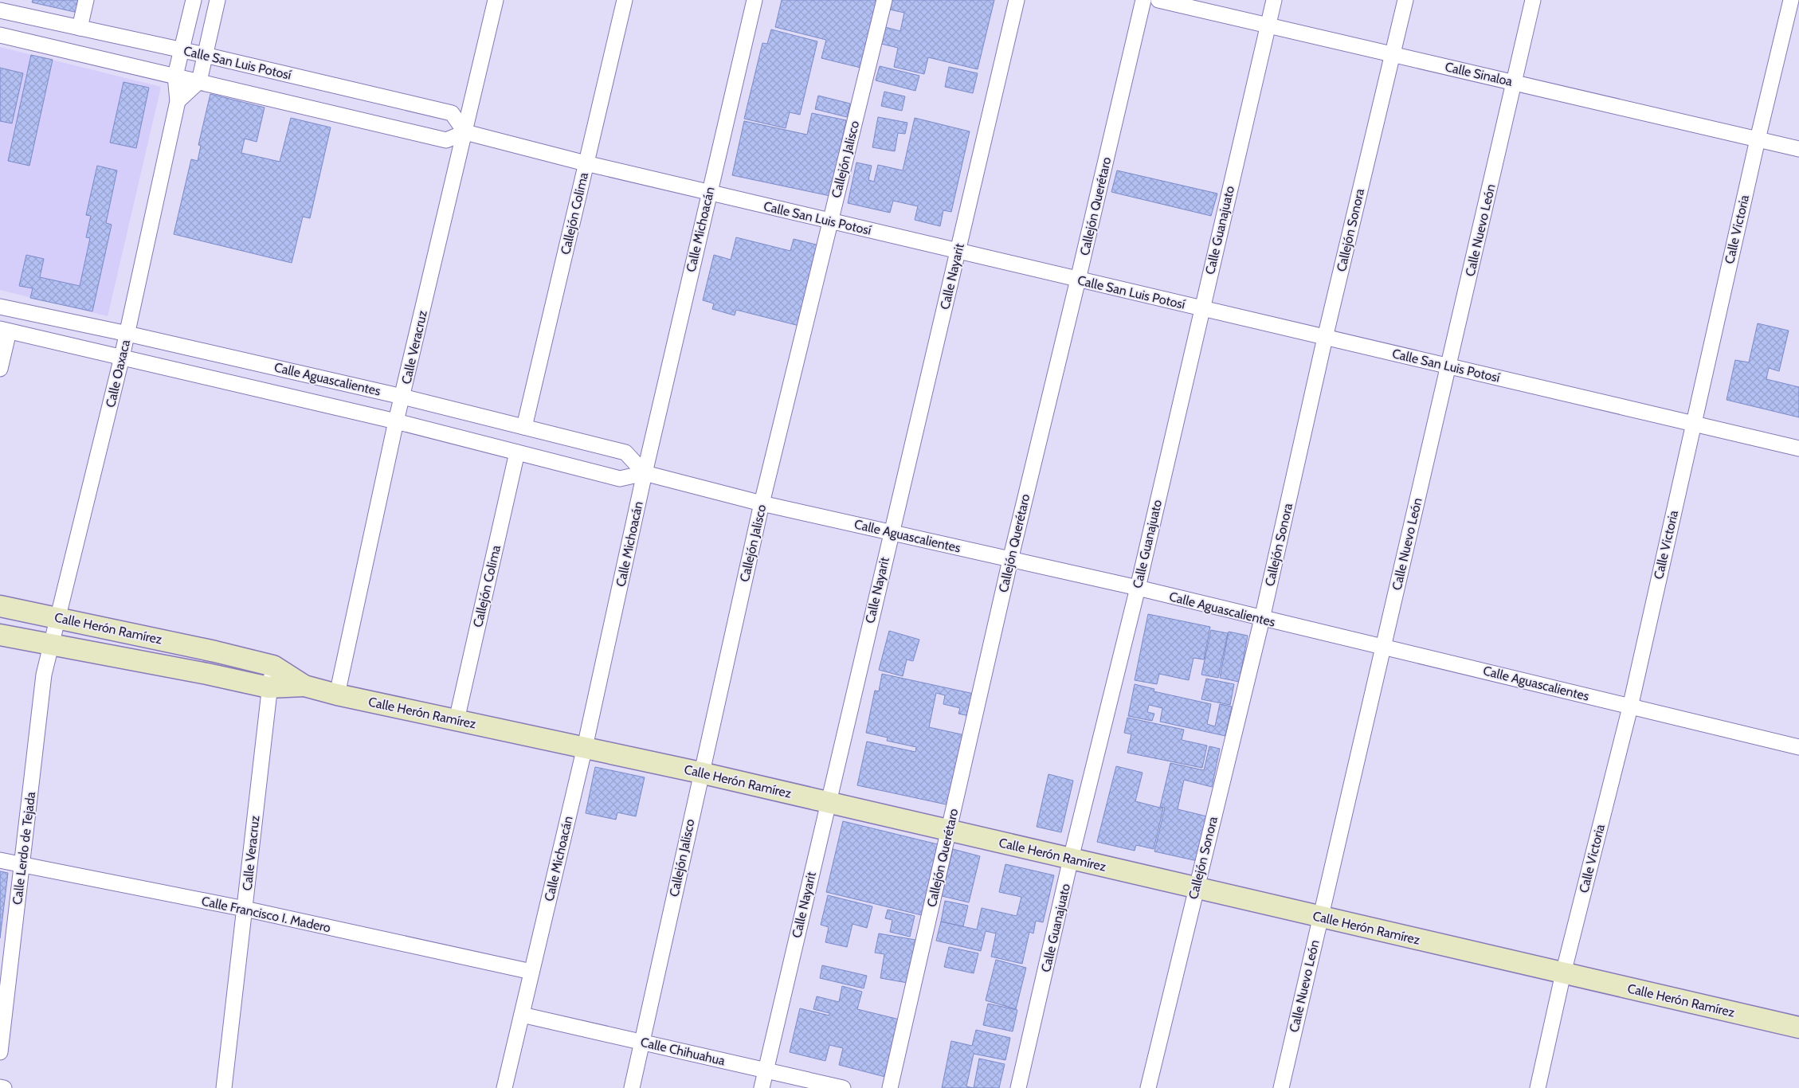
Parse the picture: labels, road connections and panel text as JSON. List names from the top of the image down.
{
  "streets": {
    "street": [
      "Calle San Luis Potosí",
      "Calle Sinaloa",
      "Callejón Jalisco",
      "Callejón Querétaro",
      "Callejón Colima",
      "Calle Michoacán",
      "Calle Victoria",
      "Calle Guanajuato",
      "Callejón Sonora",
      "Calle Nuevo León",
      "Calle Nayarit",
      "Calle Veracruz",
      "Calle Oaxaca",
      "Calle Aguascalientes",
      "Calle Herón Ramírez",
      "Calle Lerdo de Tejada",
      "Calle Francisco I. Madero",
      "Calle Chihuahua"
    ]
  },
  "crossings": [
    ["Calle San Luis Potosí", "Callejón Jalisco"],
    ["Calle San Luis Potosí", "Callejón Querétaro"],
    ["Calle San Luis Potosí", "Callejón Colima"],
    ["Calle San Luis Potosí", "Calle Michoacán"],
    ["Calle San Luis Potosí", "Calle Victoria"],
    ["Calle San Luis Potosí", "Calle Guanajuato"],
    ["Calle San Luis Potosí", "Callejón Sonora"],
    ["Calle San Luis Potosí", "Calle Nuevo León"],
    ["Calle San Luis Potosí", "Calle Nayarit"],
    ["Calle San Luis Potosí", "Calle Veracruz"],
    ["Calle San Luis Potosí", "Calle Oaxaca"],
    ["Calle Sinaloa", "Calle Victoria"],
    ["Calle Sinaloa", "Calle Guanajuato"],
    ["Calle Sinaloa", "Callejón Sonora"],
    ["Calle Sinaloa", "Calle Nuevo León"],
    ["Callejón Jalisco", "Calle Aguascalientes"],
    ["Callejón Jalisco", "Calle Herón Ramírez"],
    ["Callejón Jalisco", "Calle Chihuahua"],
    ["Callejón Querétaro", "Calle Aguascalientes"],
    ["Callejón Querétaro", "Calle Herón Ramírez"],
    ["Callejón Colima", "Calle Aguascalientes"],
    ["Callejón Colima", "Calle Herón Ramírez"],
    ["Calle Michoacán", "Calle Aguascalientes"],
    ["Calle Michoacán", "Calle Herón Ramírez"],
    ["Calle Michoacán", "Calle Francisco I. Madero"],
    ["Calle Michoacán", "Calle Chihuahua"],
    ["Calle Victoria", "Calle Aguascalientes"],
    ["Calle Victoria", "Calle Herón Ramírez"],
    ["Calle Guanajuato", "Calle Aguascalientes"],
    ["Calle Guanajuato", "Calle Herón Ramírez"],
    ["Callejón Sonora", "Calle Aguascalientes"],
    ["Callejón Sonora", "Calle Herón Ramírez"],
    ["Calle Nuevo León", "Calle Aguascalientes"],
    ["Calle Nuevo León", "Calle Herón Ramírez"],
    ["Calle Nayarit", "Calle Aguascalientes"],
    ["Calle Nayarit", "Calle Herón Ramírez"],
    ["Calle Nayarit", "Calle Chihuahua"],
    ["Calle Veracruz", "Calle Aguascalientes"],
    ["Calle Veracruz", "Calle Herón Ramírez"],
    ["Calle Veracruz", "Calle Francisco I. Madero"],
    ["Calle Oaxaca", "Calle Aguascalientes"],
    ["Calle Oaxaca", "Calle Herón Ramírez"],
    ["Calle Oaxaca", "Calle Lerdo de Tejada"],
    ["Calle Herón Ramírez", "Calle Lerdo de Tejada"],
    ["Calle Lerdo de Tejada", "Calle Francisco I. Madero"]
  ]
}
